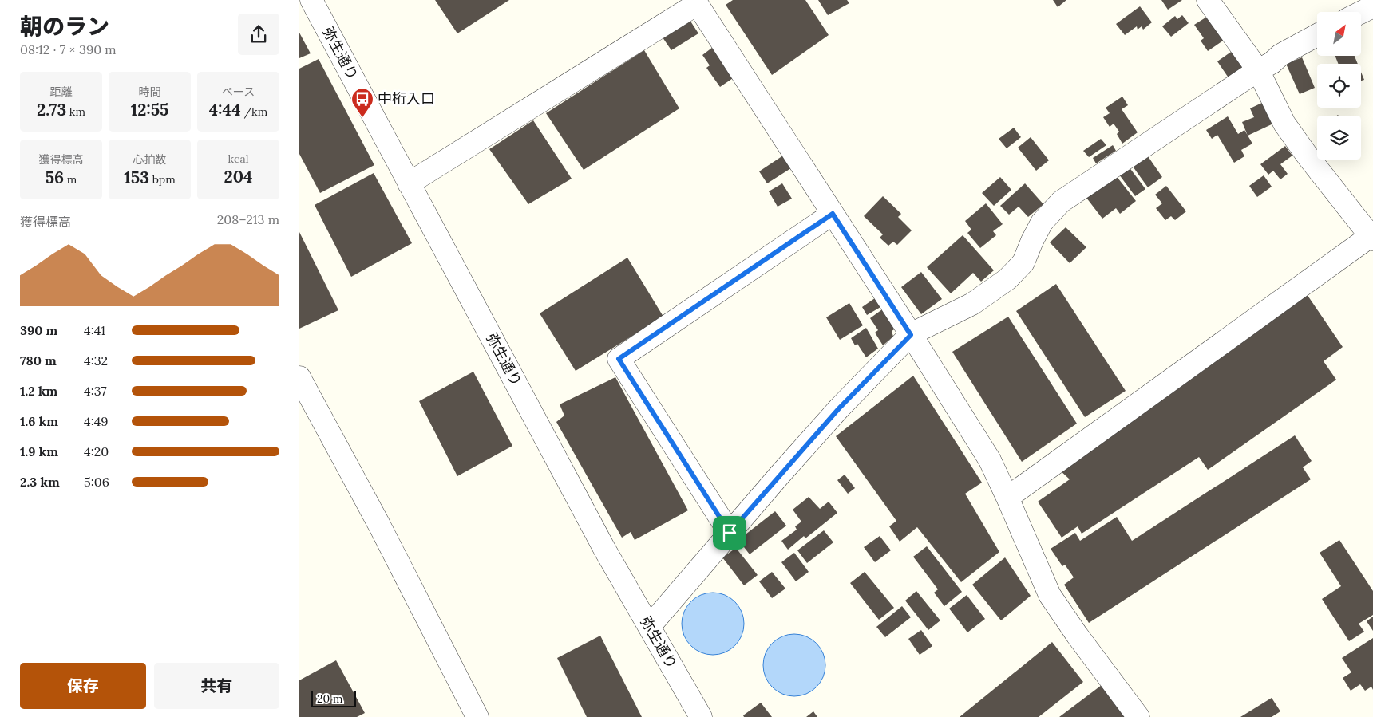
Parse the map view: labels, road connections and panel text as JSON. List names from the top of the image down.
{
  "streets": {
    "street": ["弥生通り"]
  },
  "places": {
    "bus stop": ["中桁入口"]
  },
  "scale_bar": "20 m",
  "north": "top right",
  "page": {
    "heading": ["朝のラン", "08:12 · 7 × 390 m"],
    "stats": [
      ["距離", "2.73 km"],
      ["時間", "12:55"],
      ["ペース", "4:44 /km"],
      ["獲得標高", "56 m"],
      ["心拍数", "153 bpm"],
      ["kcal", "204"]
    ],
    "chart": ["獲得標高", "208–213 m"],
    "list": [
      {
        "name": "390 m",
        "note": "4:41"
      },
      {
        "name": "780 m",
        "note": "4:32"
      },
      {
        "name": "1.2 km",
        "note": "4:37"
      },
      {
        "name": "1.6 km",
        "note": "4:49"
      },
      {
        "name": "1.9 km",
        "note": "4:20"
      },
      {
        "name": "2.3 km",
        "note": "5:06"
      }
    ],
    "buttons": ["保存", "共有"],
    "scale": "20 m"
  }
}
